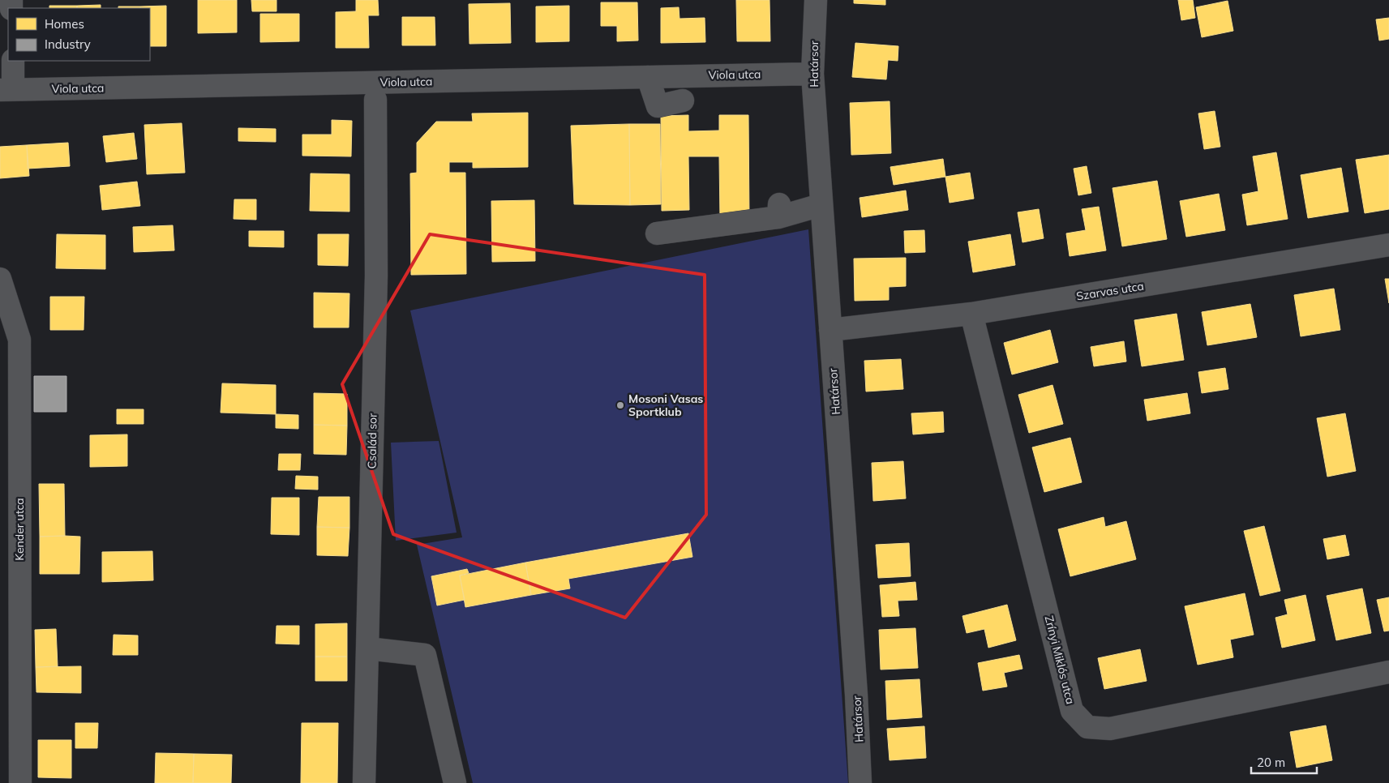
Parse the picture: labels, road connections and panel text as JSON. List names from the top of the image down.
{
  "streets": {
    "street": [
      "Határsor",
      "Viola utca",
      "Szarvas utca",
      "Család sor",
      "Kender utca",
      "Zrínyi Miklós utca"
    ]
  },
  "crossings": [
    ["Határsor", "Viola utca"],
    ["Határsor", "Szarvas utca"],
    ["Szarvas utca", "Zrínyi Miklós utca"]
  ],
  "places": ["Mosoni Vasas Sportklub"],
  "legend": ["Homes", "Industry"],
  "scale_bar": "20 m"
}
